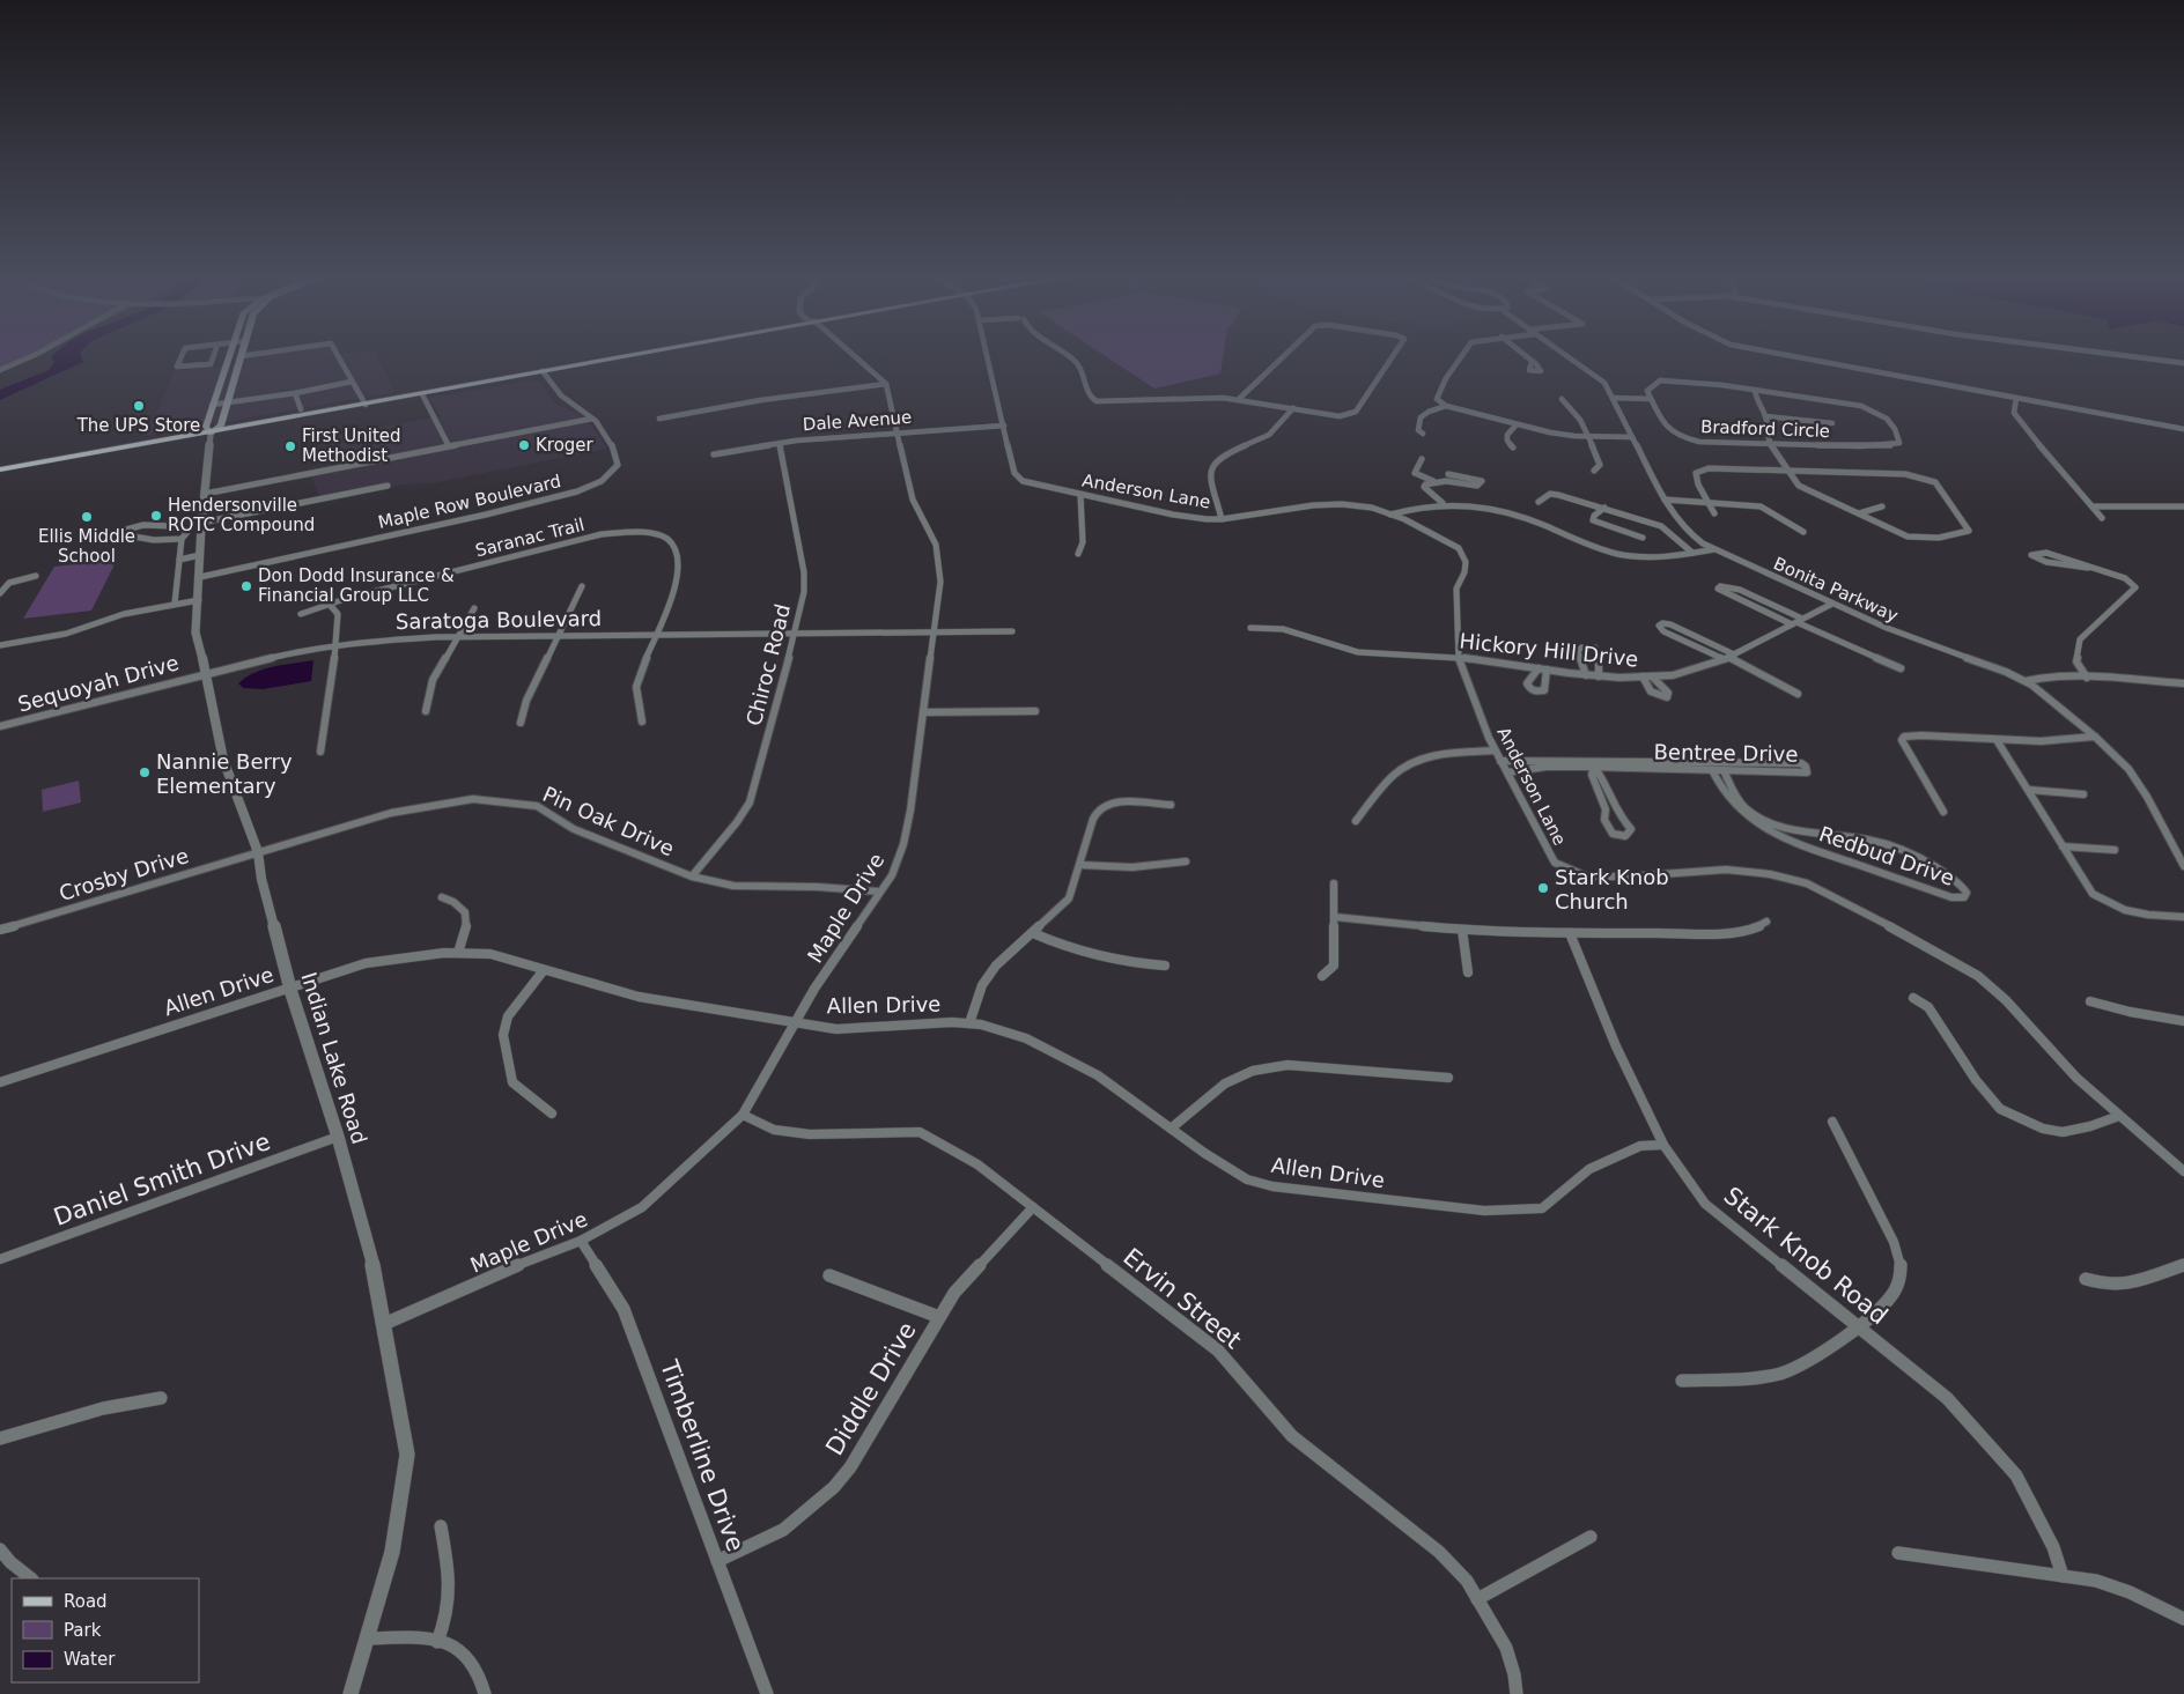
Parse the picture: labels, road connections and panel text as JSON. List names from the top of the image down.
{
  "streets": {
    "street": [
      "Dale Avenue",
      "Bradford Circle",
      "Anderson Lane",
      "Maple Row Boulevard",
      "Saranac Trail",
      "Bonita Parkway",
      "Saratoga Boulevard",
      "Hickory Hill Drive",
      "Chiroc Road",
      "Sequoyah Drive",
      "Bentree Drive",
      "Pin Oak Drive",
      "Redbud Drive",
      "Crosby Drive",
      "Maple Drive",
      "Allen Drive",
      "Indian Lake Road",
      "Daniel Smith Drive",
      "Stark Knob Road",
      "Ervin Street",
      "Diddle Drive",
      "Timberline Drive"
    ]
  },
  "crossings": [
    ["Dale Avenue", "Anderson Lane"],
    ["Dale Avenue", "Chiroc Road"],
    ["Dale Avenue", "Maple Drive"],
    ["Anderson Lane", "Hickory Hill Drive"],
    ["Anderson Lane", "Bentree Drive"],
    ["Maple Row Boulevard", "Indian Lake Road"],
    ["Saranac Trail", "Saratoga Boulevard"],
    ["Bonita Parkway", "Hickory Hill Drive"],
    ["Saratoga Boulevard", "Chiroc Road"],
    ["Saratoga Boulevard", "Sequoyah Drive"],
    ["Saratoga Boulevard", "Maple Drive"],
    ["Saratoga Boulevard", "Indian Lake Road"],
    ["Chiroc Road", "Pin Oak Drive"],
    ["Sequoyah Drive", "Indian Lake Road"],
    ["Bentree Drive", "Redbud Drive"],
    ["Pin Oak Drive", "Crosby Drive"],
    ["Pin Oak Drive", "Maple Drive"],
    ["Pin Oak Drive", "Indian Lake Road"],
    ["Crosby Drive", "Indian Lake Road"],
    ["Maple Drive", "Allen Drive"],
    ["Maple Drive", "Indian Lake Road"],
    ["Maple Drive", "Ervin Street"],
    ["Maple Drive", "Timberline Drive"],
    ["Allen Drive", "Indian Lake Road"],
    ["Allen Drive", "Stark Knob Road"],
    ["Indian Lake Road", "Daniel Smith Drive"],
    ["Ervin Street", "Diddle Drive"],
    ["Diddle Drive", "Timberline Drive"]
  ],
  "places": [
    "The UPS Store",
    "Kroger",
    "First United Methodist",
    "Hendersonville ROTC Compound",
    "Ellis Middle School",
    "Don Dodd Insurance & Financial Group LLC",
    "Nannie Berry Elementary",
    "Stark Knob Church"
  ],
  "legend": ["Road", "Park", "Water"]
}
